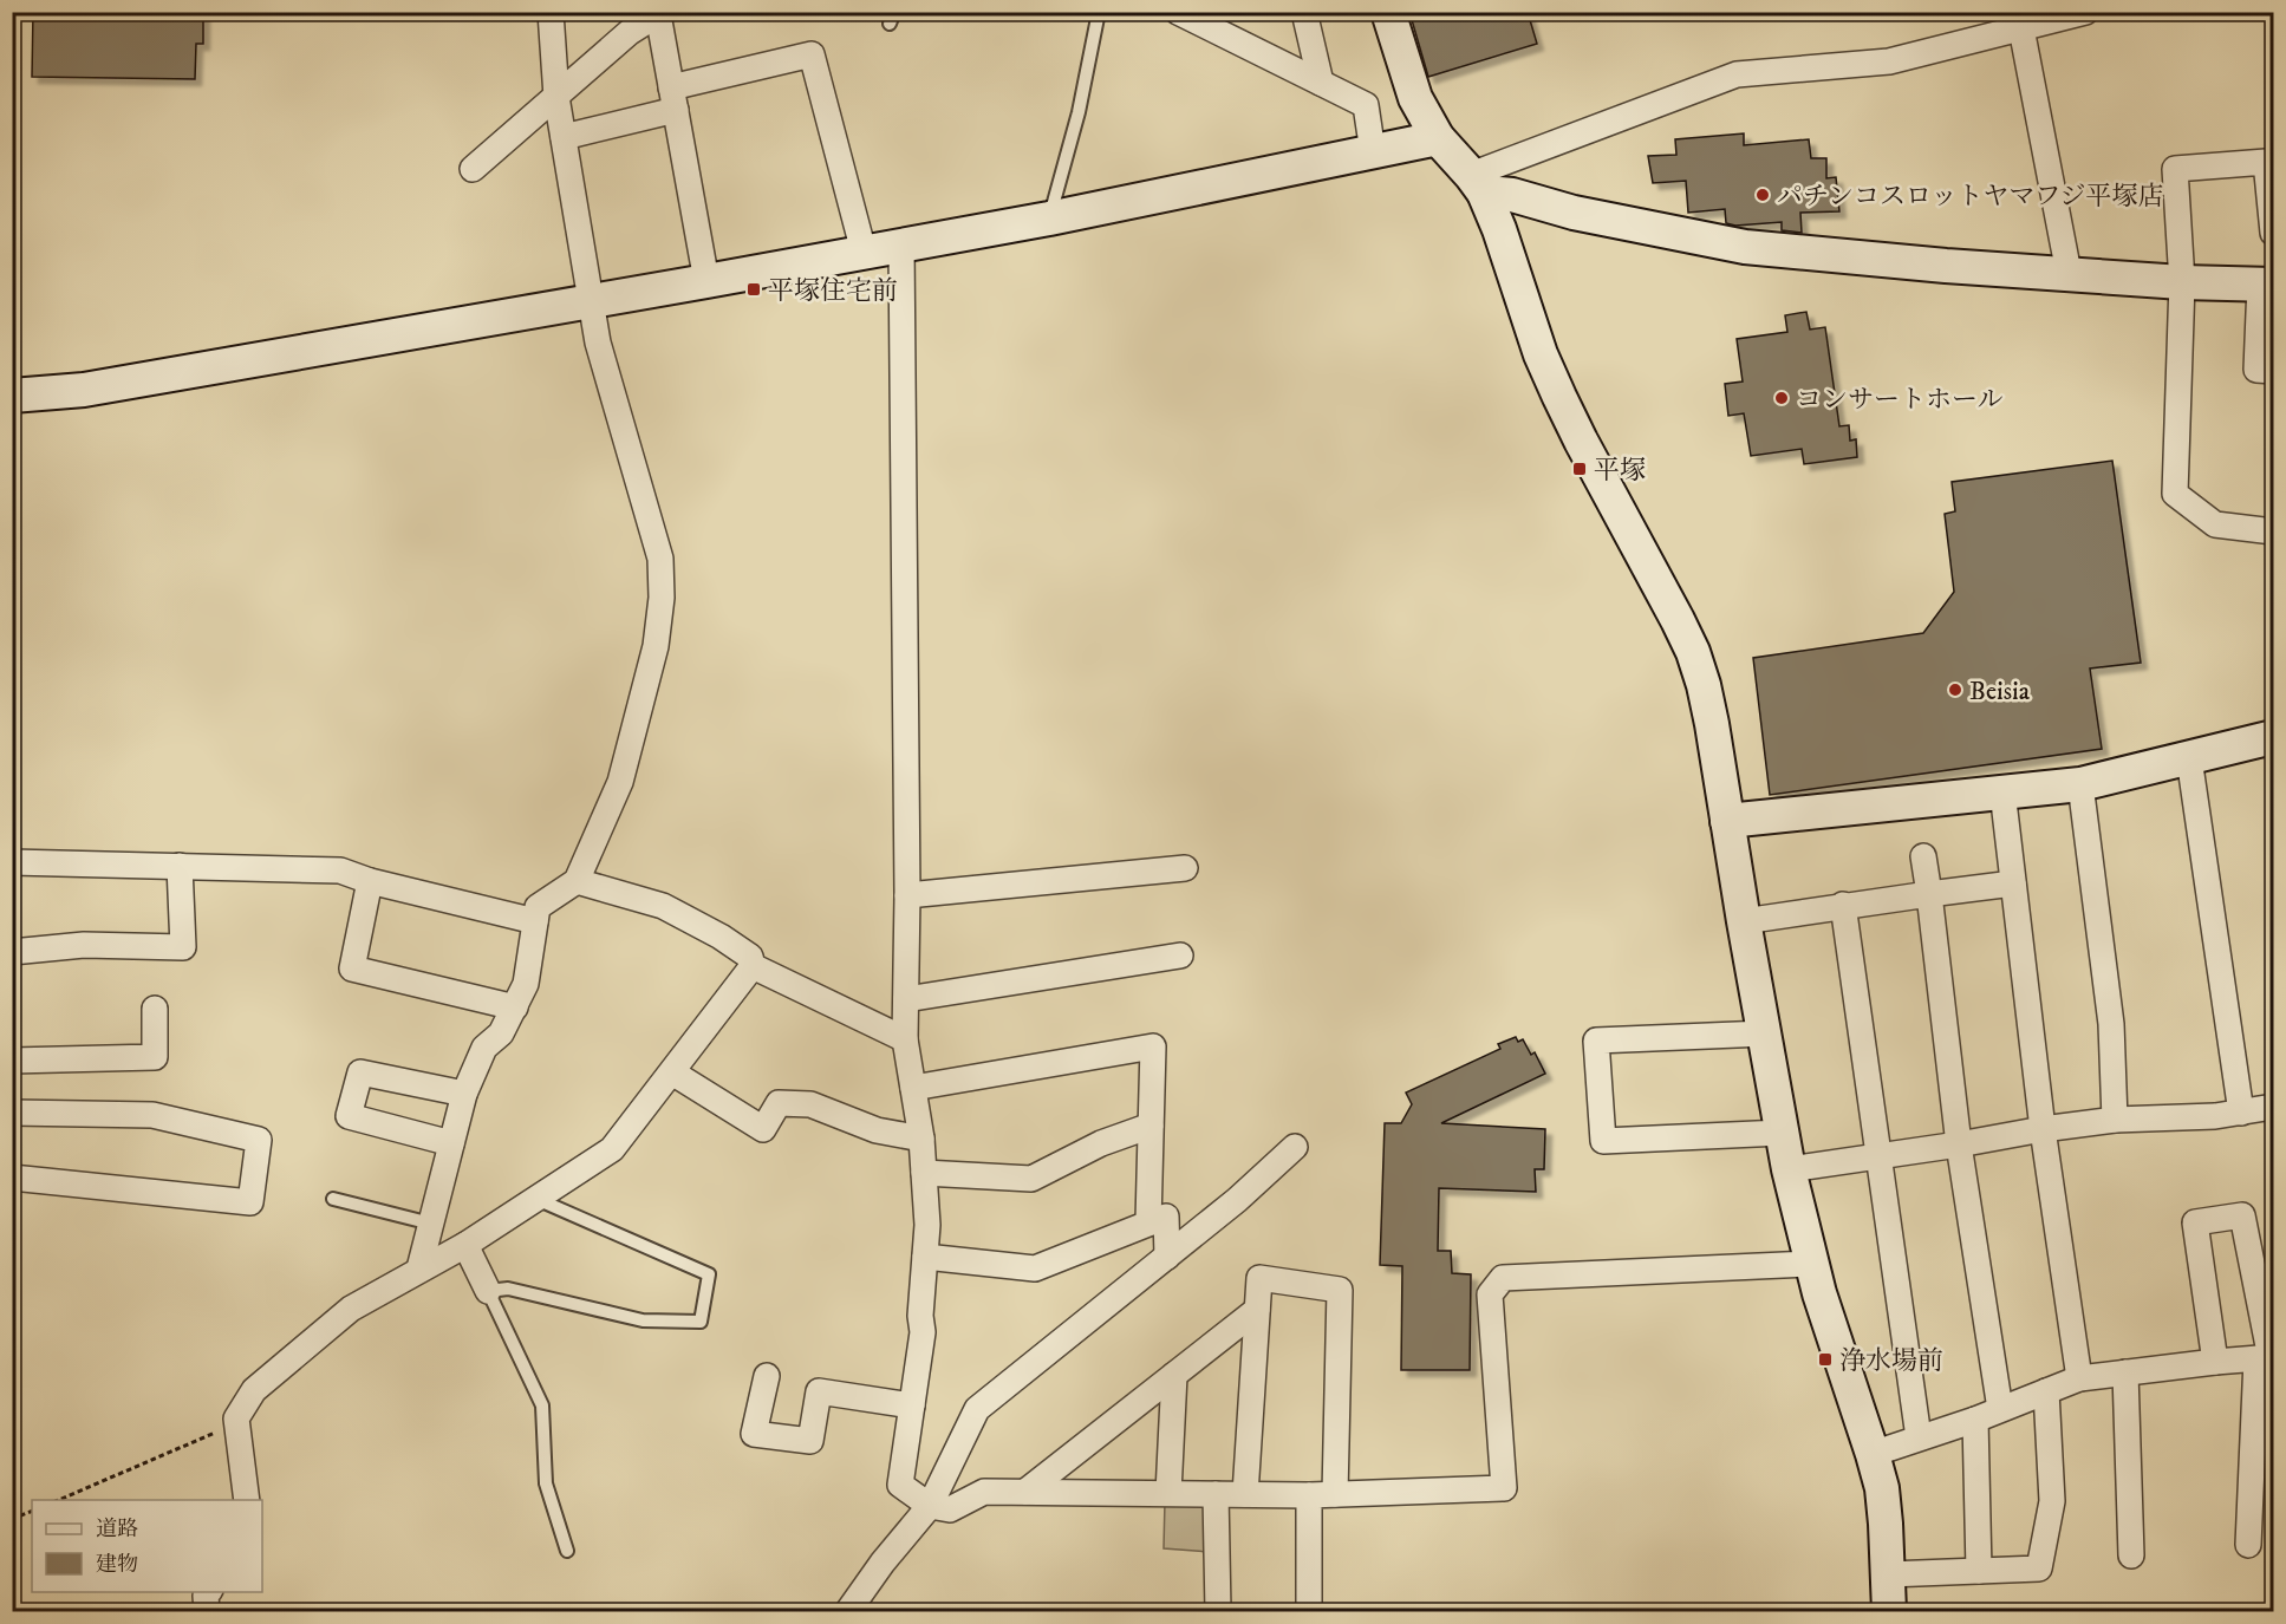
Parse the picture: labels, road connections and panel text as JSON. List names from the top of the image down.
{
  "places": {
    "other": ["パチンコスロットヤマフジ平塚店", "コンサートホール", "Beisia"],
    "transit": ["平塚住宅前", "平塚", "浄水場前"]
  },
  "legend": ["道路", "建物"]
}
